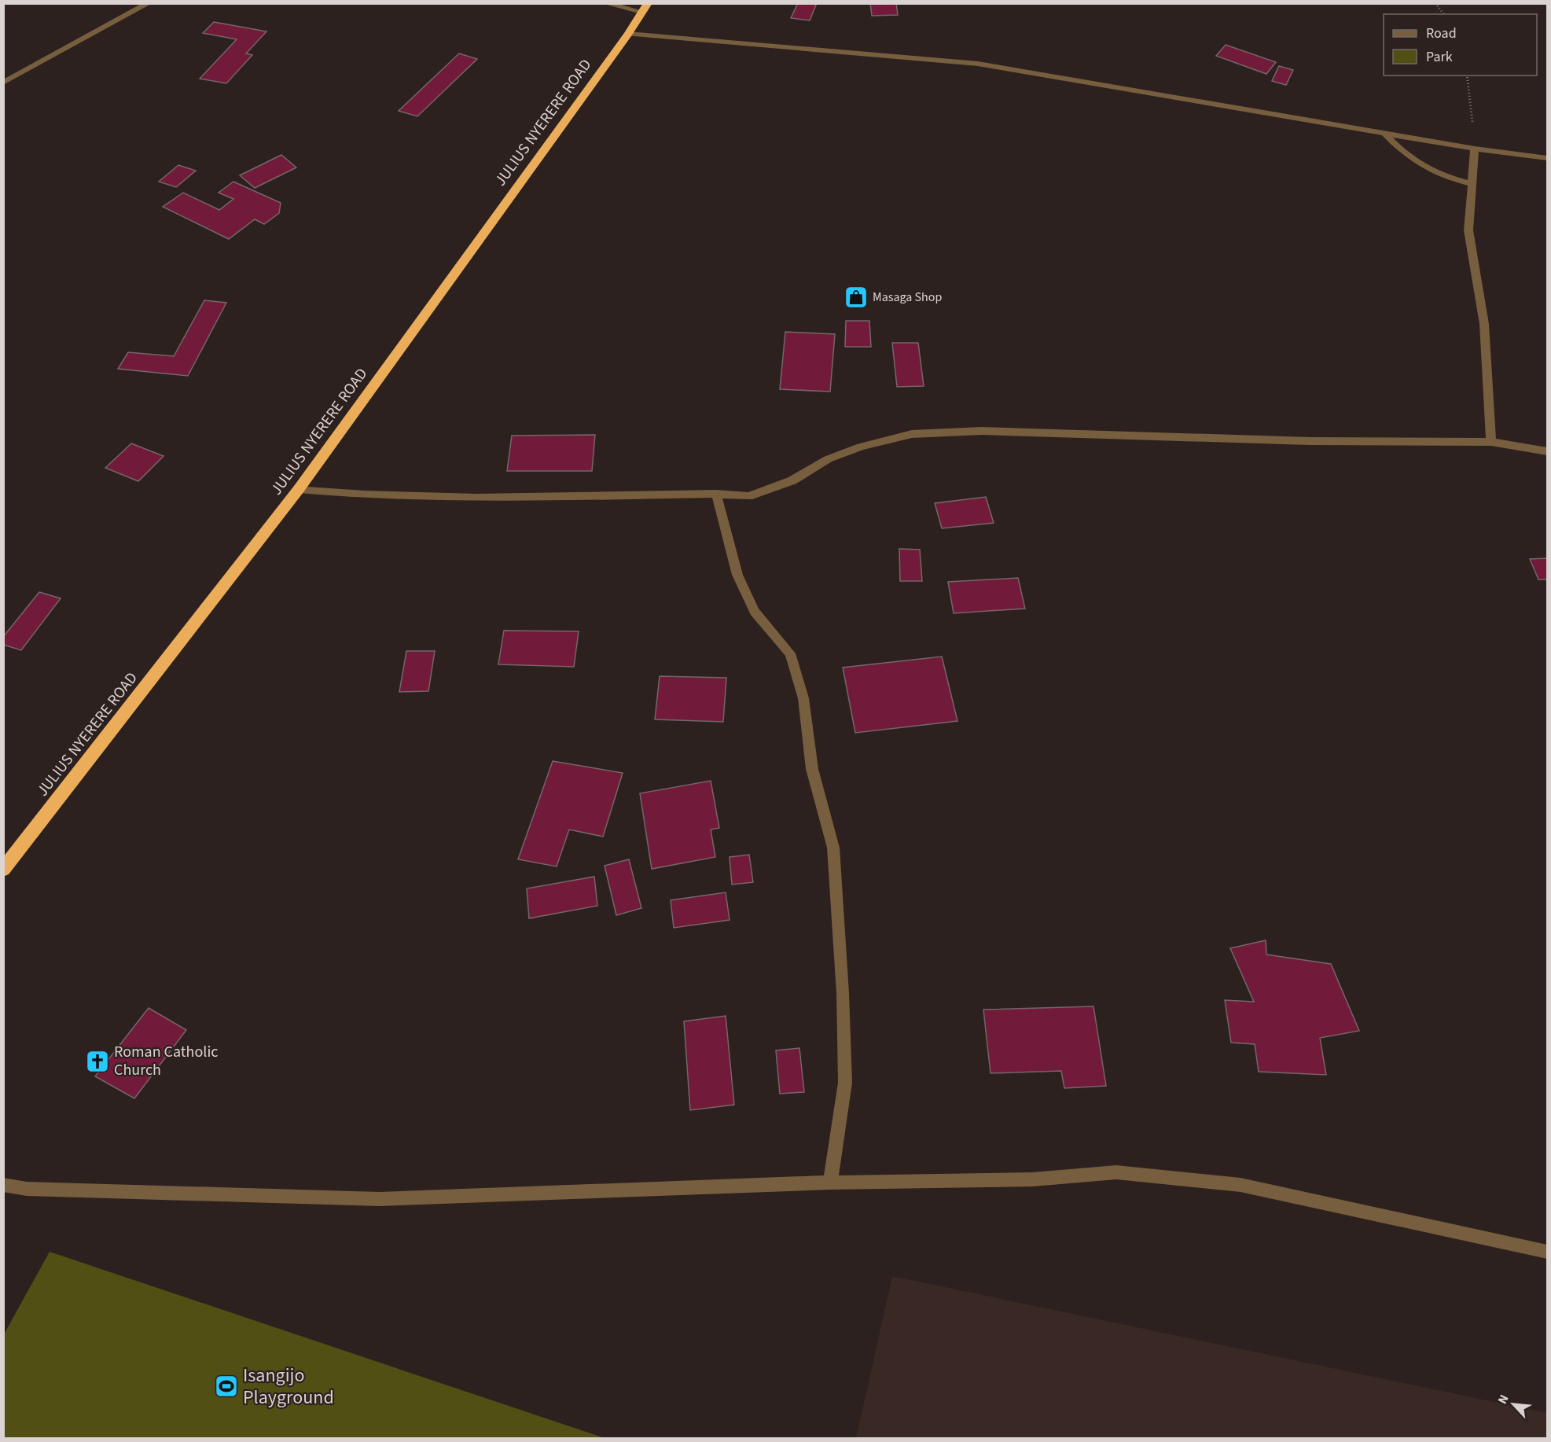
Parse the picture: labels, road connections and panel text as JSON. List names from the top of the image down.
{
  "streets": {
    "highway": ["JULIUS NYERERE ROAD"]
  },
  "places": {
    "shop": ["Masaga Shop"],
    "church": ["Roman Catholic Church"],
    "sports": ["Isangijo Playground"]
  },
  "legend": ["Road", "Park"],
  "north": "top left"
}
